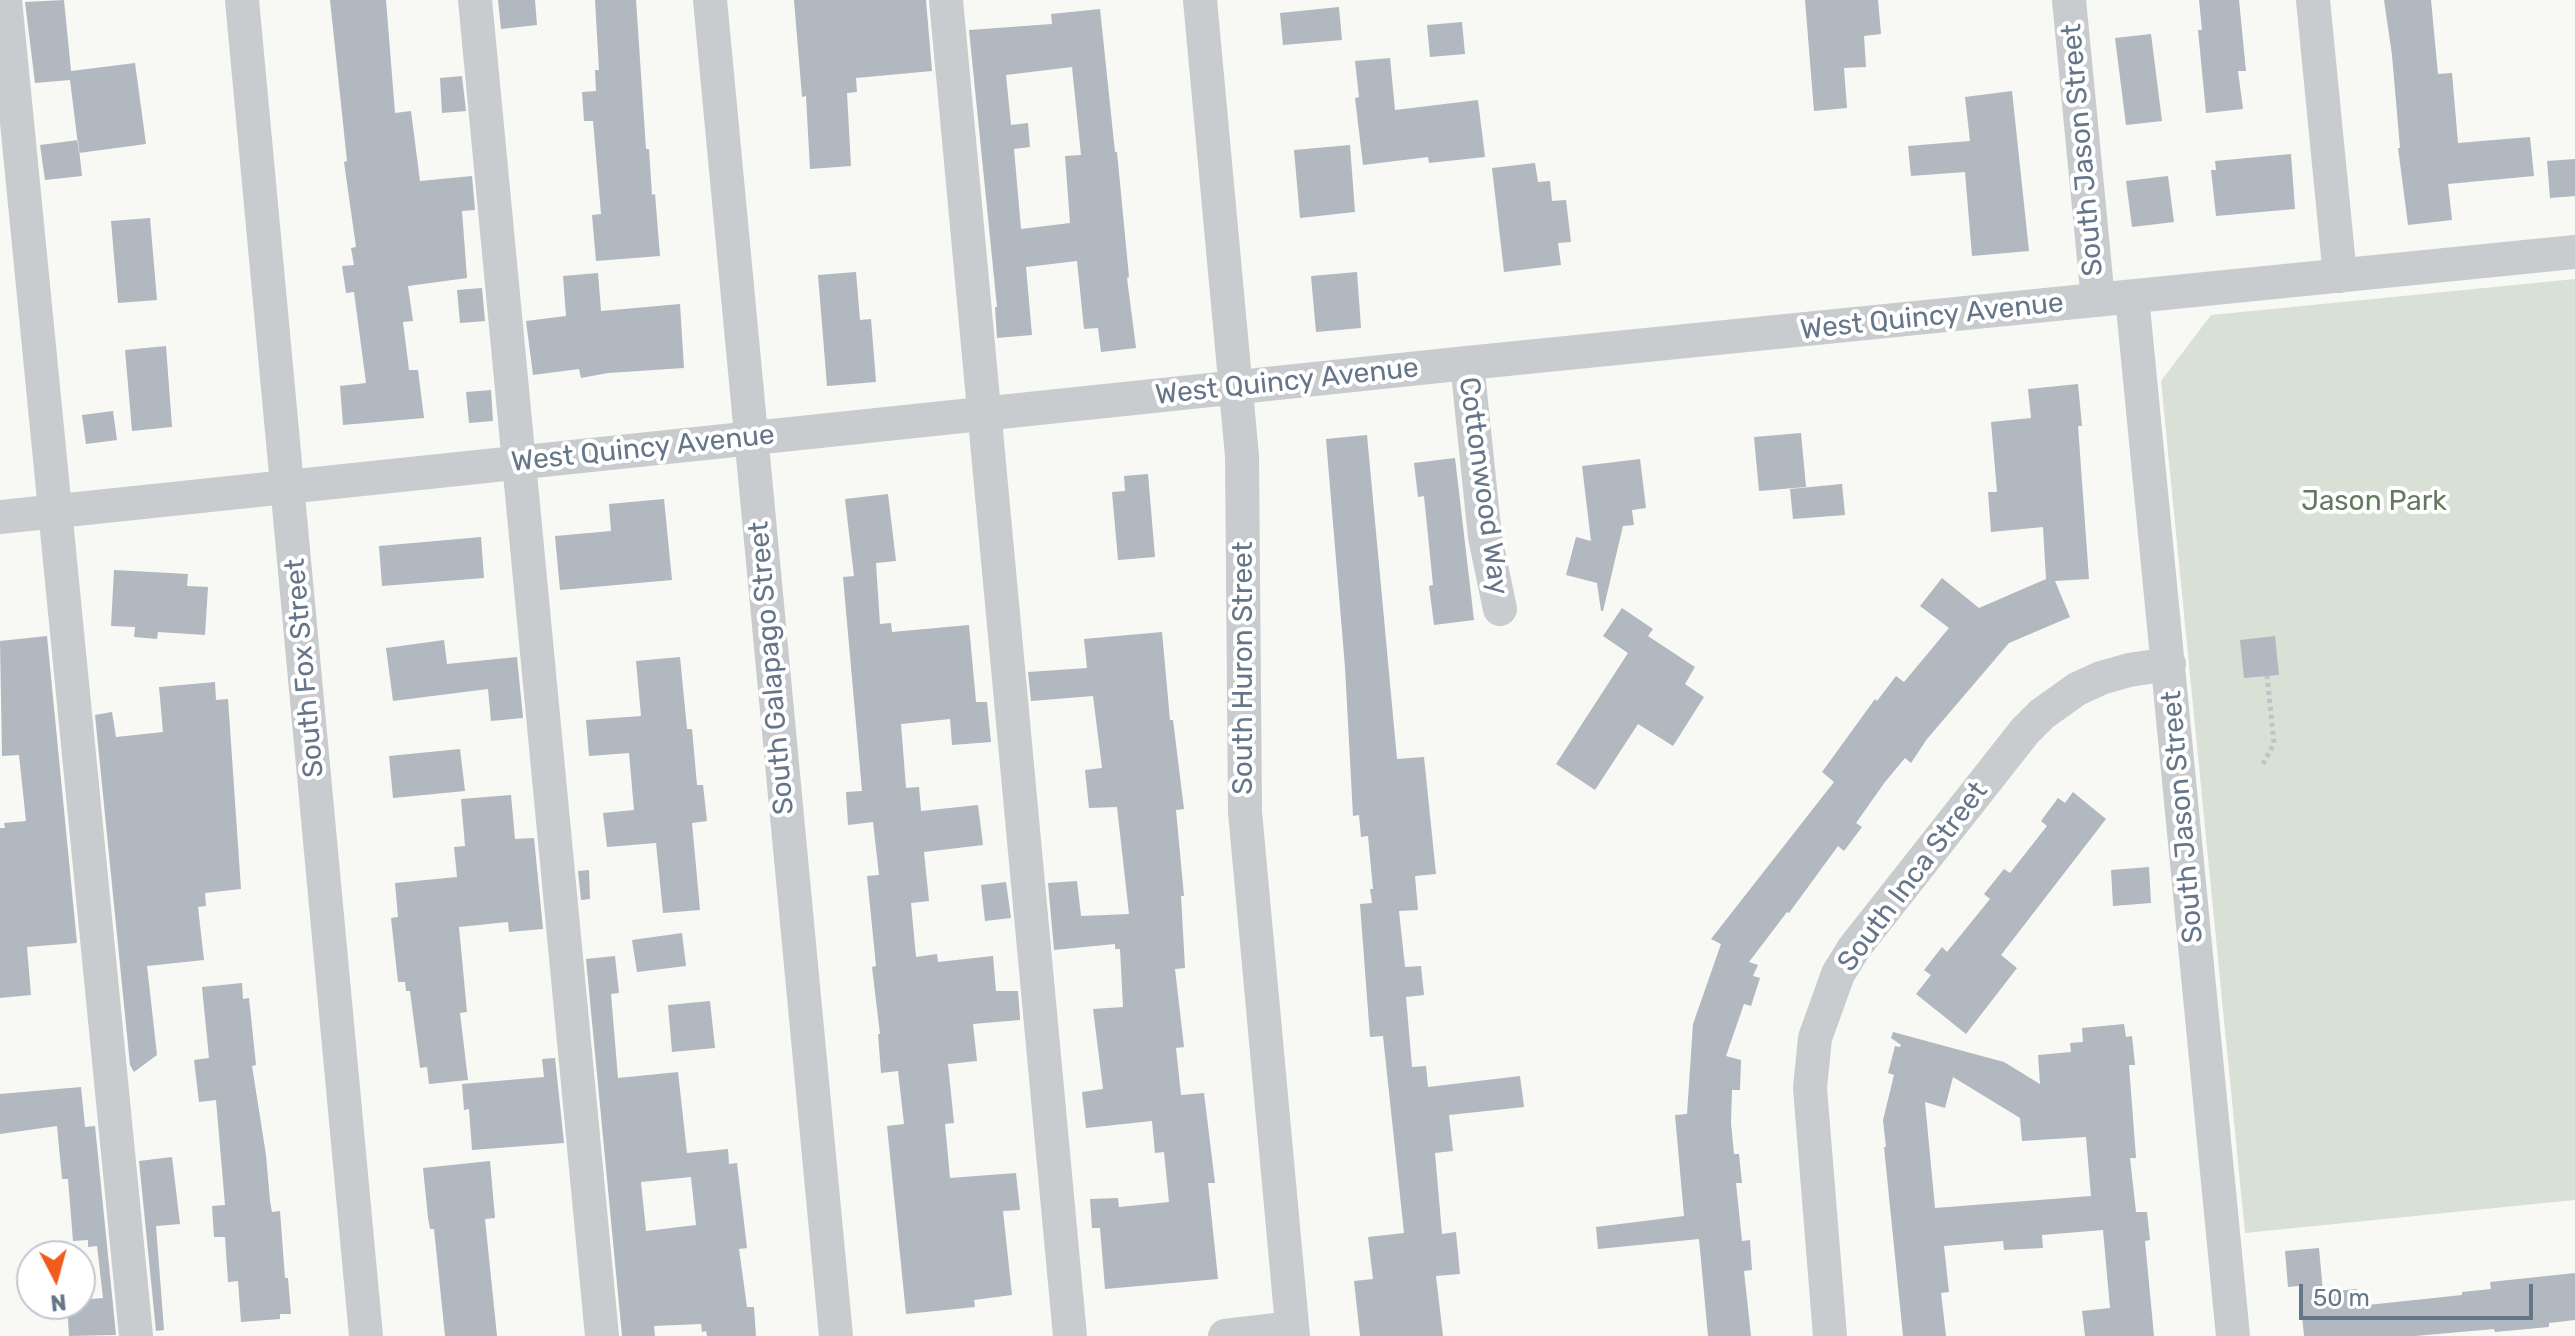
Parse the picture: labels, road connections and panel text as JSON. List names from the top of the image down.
{
  "streets": {
    "street": [
      "South Jason Street",
      "West Quincy Avenue",
      "Cottonwood Way",
      "South Fox Street",
      "South Galapago Street",
      "South Huron Street",
      "South Inca Street"
    ]
  },
  "crossings": [
    ["South Jason Street", "West Quincy Avenue"],
    ["South Jason Street", "South Inca Street"],
    ["West Quincy Avenue", "Cottonwood Way"],
    ["West Quincy Avenue", "South Fox Street"],
    ["West Quincy Avenue", "South Galapago Street"],
    ["West Quincy Avenue", "South Huron Street"]
  ],
  "parks": ["Jason Park"],
  "scale_bar": "50 m",
  "north": "bottom"
}
